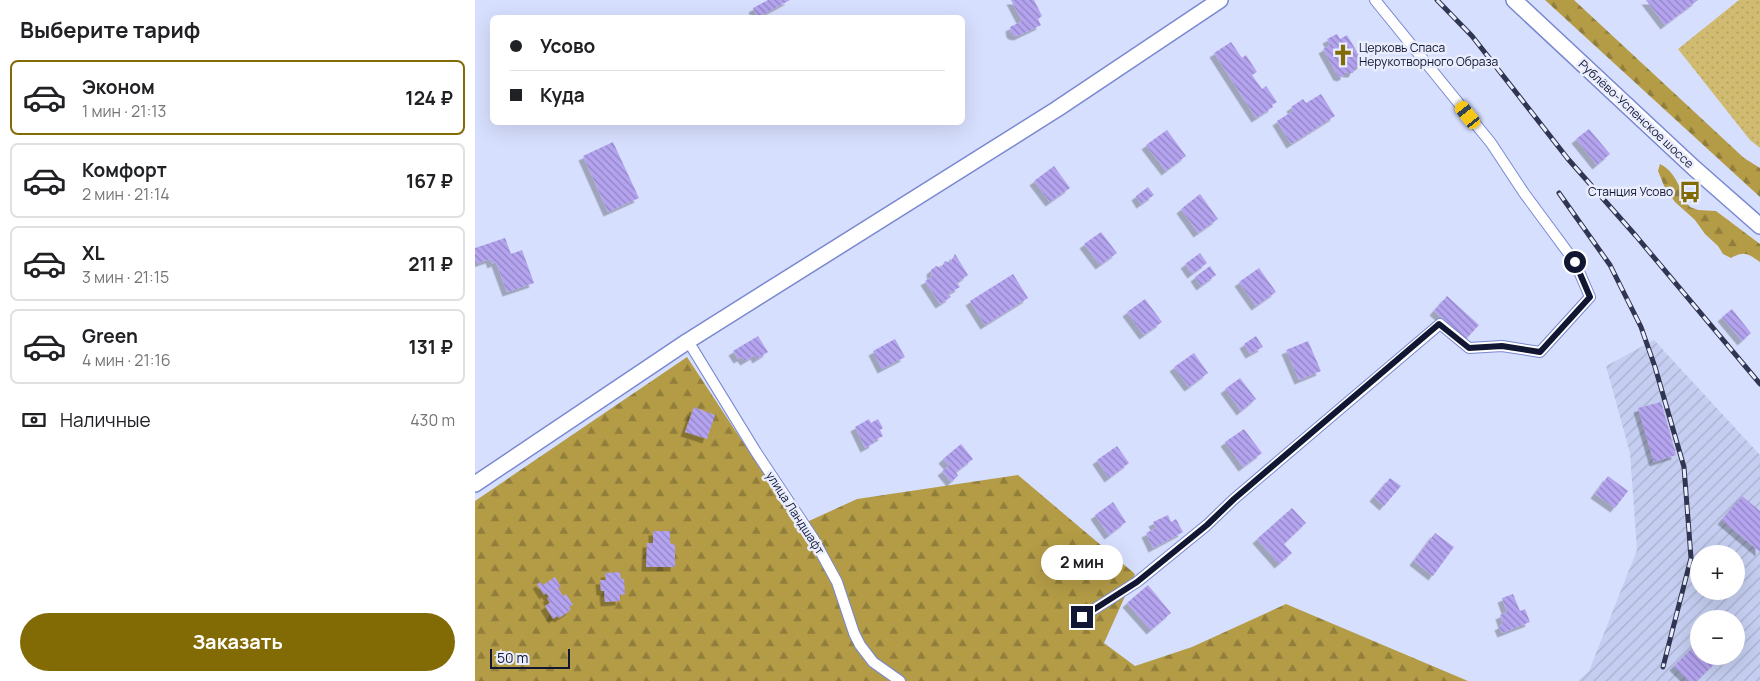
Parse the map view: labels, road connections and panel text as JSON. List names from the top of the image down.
{
  "streets": {
    "street": ["Рублёво-Успенское шоссе", "улица Ландшафт"]
  },
  "places": {
    "church": ["Церковь Спаса Нерукотворного Образа"],
    "bus stop": ["Станция Усово"]
  },
  "scale_bar": "50 m",
  "page": {
    "heading": "Выберите тариф",
    "banner": ["Усово", "Куда"],
    "list": [
      {
        "name": "Эконом",
        "note": "1 мин · 21:13",
        "value": "124 ₽"
      },
      {
        "name": "Комфорт",
        "note": "2 мин · 21:14",
        "value": "167 ₽"
      },
      {
        "name": "XL",
        "note": "3 мин · 21:15",
        "value": "211 ₽"
      },
      {
        "name": "Green",
        "note": "4 мин · 21:16",
        "value": "131 ₽"
      }
    ],
    "pay": ["Наличные", "430 m"],
    "map_buttons": ["+", "−"],
    "bubble": "2 мин",
    "buttons": "Заказать",
    "scale": "50 m"
  }
}
